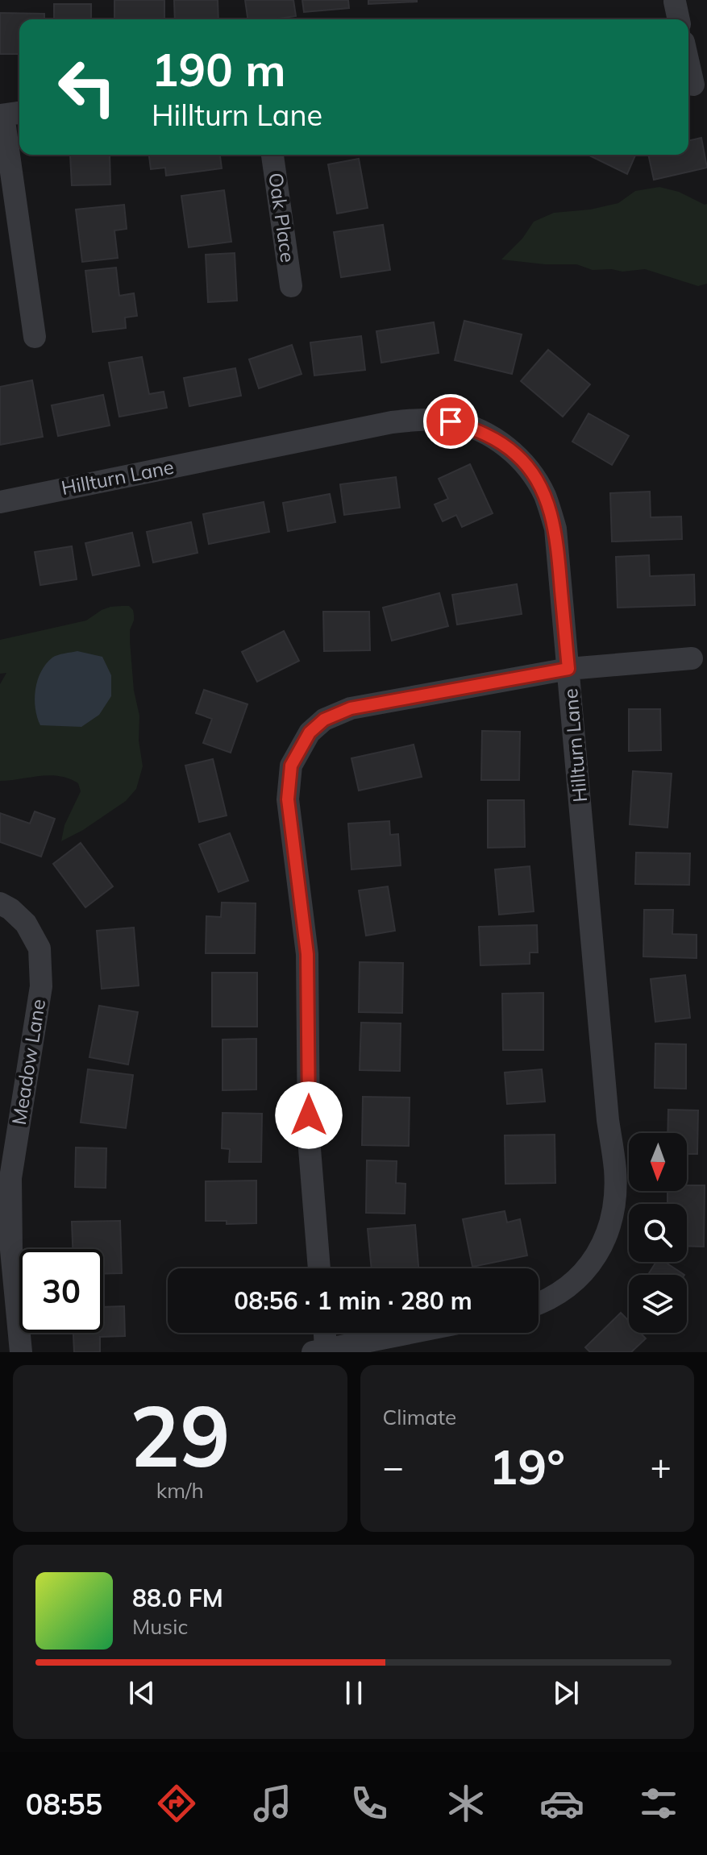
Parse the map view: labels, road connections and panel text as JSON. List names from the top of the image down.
{
  "streets": {
    "street": ["Oak Place", "Hillturn Lane", "Meadow Lane"]
  },
  "north": "bottom",
  "page": {
    "turn": ["190 m", "Hillturn Lane"],
    "limit": "30",
    "trip": "08:56 · 1 min · 280 m",
    "tile": [
      ["29", "km/h"],
      "Climate"
    ],
    "heat": ["−", "19°", "+"],
    "song": ["88.0 FM", "Music"],
    "tabs": "08:55"
  }
}
